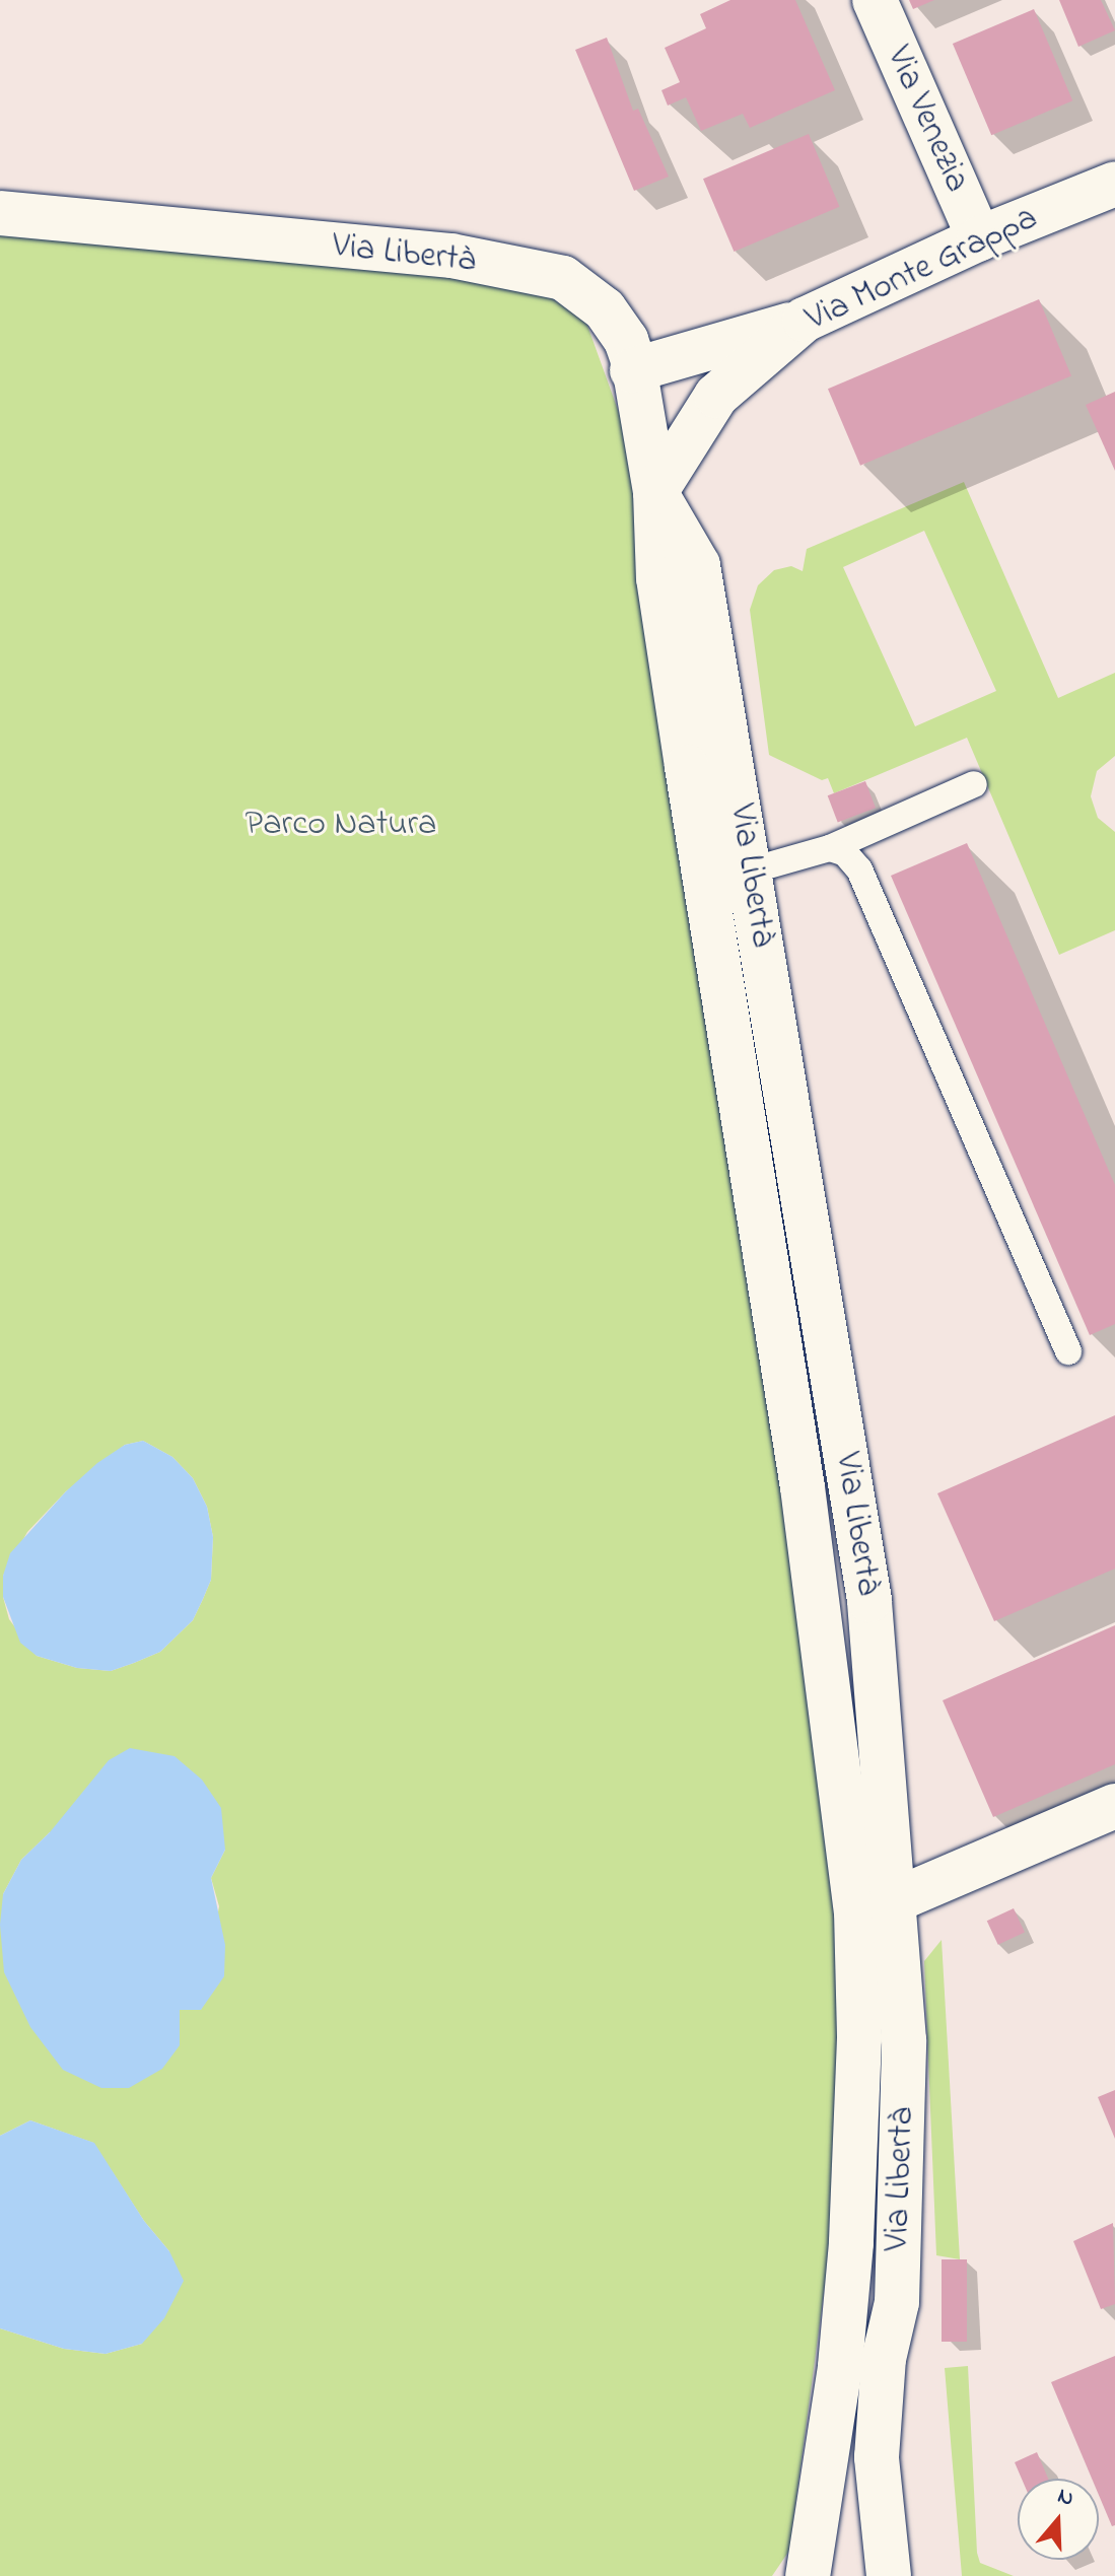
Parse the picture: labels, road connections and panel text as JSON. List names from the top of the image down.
{
  "streets": {
    "street": ["Via Venezia", "Via Libertà", "Via Monte Grappa"]
  },
  "crossings": [
    ["Via Venezia", "Via Monte Grappa"],
    ["Via Libertà", "Via Monte Grappa"]
  ],
  "parks": ["Parco Natura"],
  "north": "top"
}
